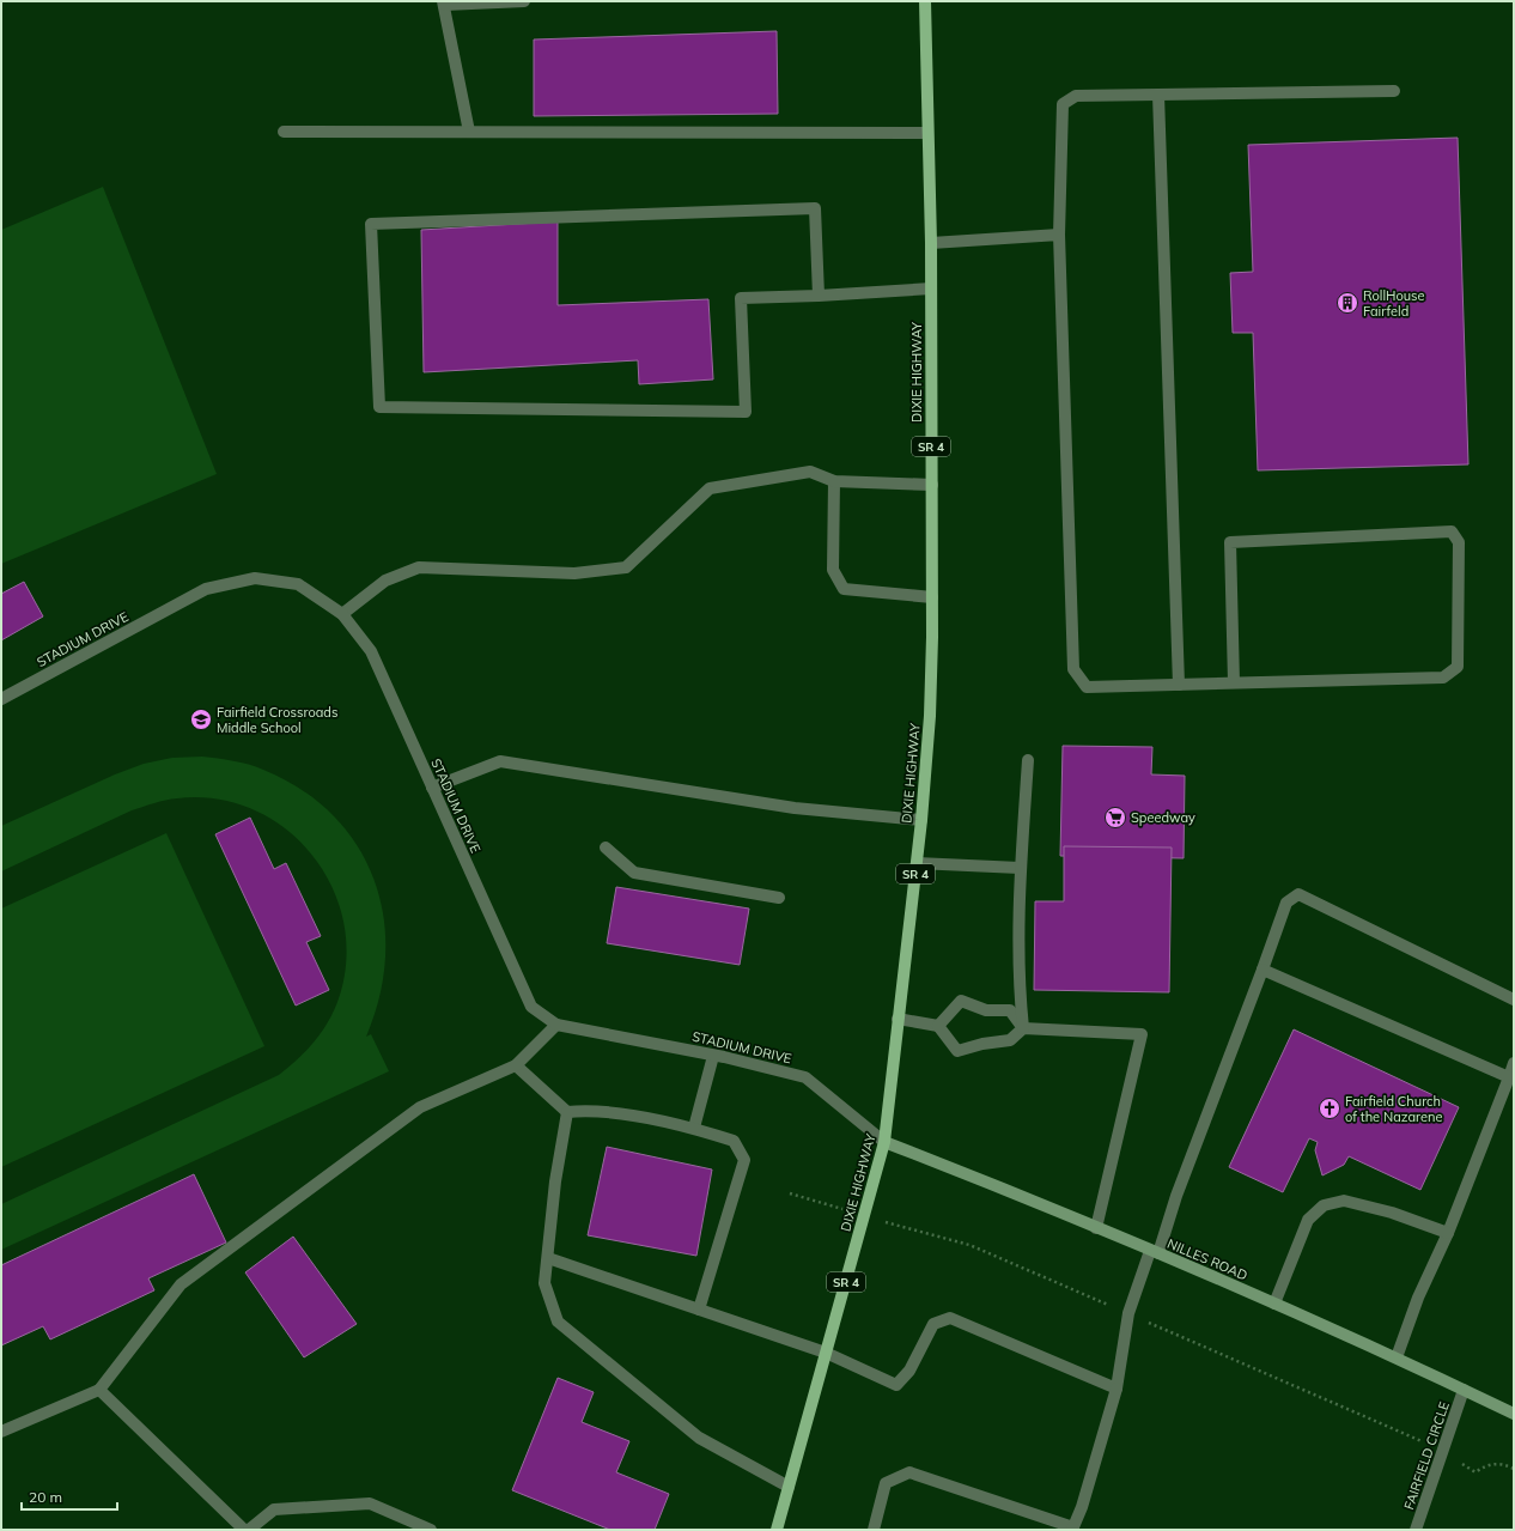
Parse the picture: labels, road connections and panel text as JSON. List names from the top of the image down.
{
  "streets": {
    "main road": ["DIXIE HIGHWAY", "SR 4"],
    "street": ["STADIUM DRIVE", "NILLES ROAD", "FAIRFIELD CIRCLE"]
  },
  "crossings": [
    ["DIXIE HIGHWAY", "STADIUM DRIVE"],
    ["DIXIE HIGHWAY", "NILLES ROAD"],
    ["STADIUM DRIVE", "NILLES ROAD"],
    ["NILLES ROAD", "FAIRFIELD CIRCLE"]
  ],
  "places": {
    "building": ["RollHouse Fairfeld"],
    "school or university": ["Fairfield Crossroads Middle School"],
    "supermarket": ["Speedway"],
    "church": ["Fairfield Church of the Nazarene"]
  },
  "scale_bar": "20 m"
}
